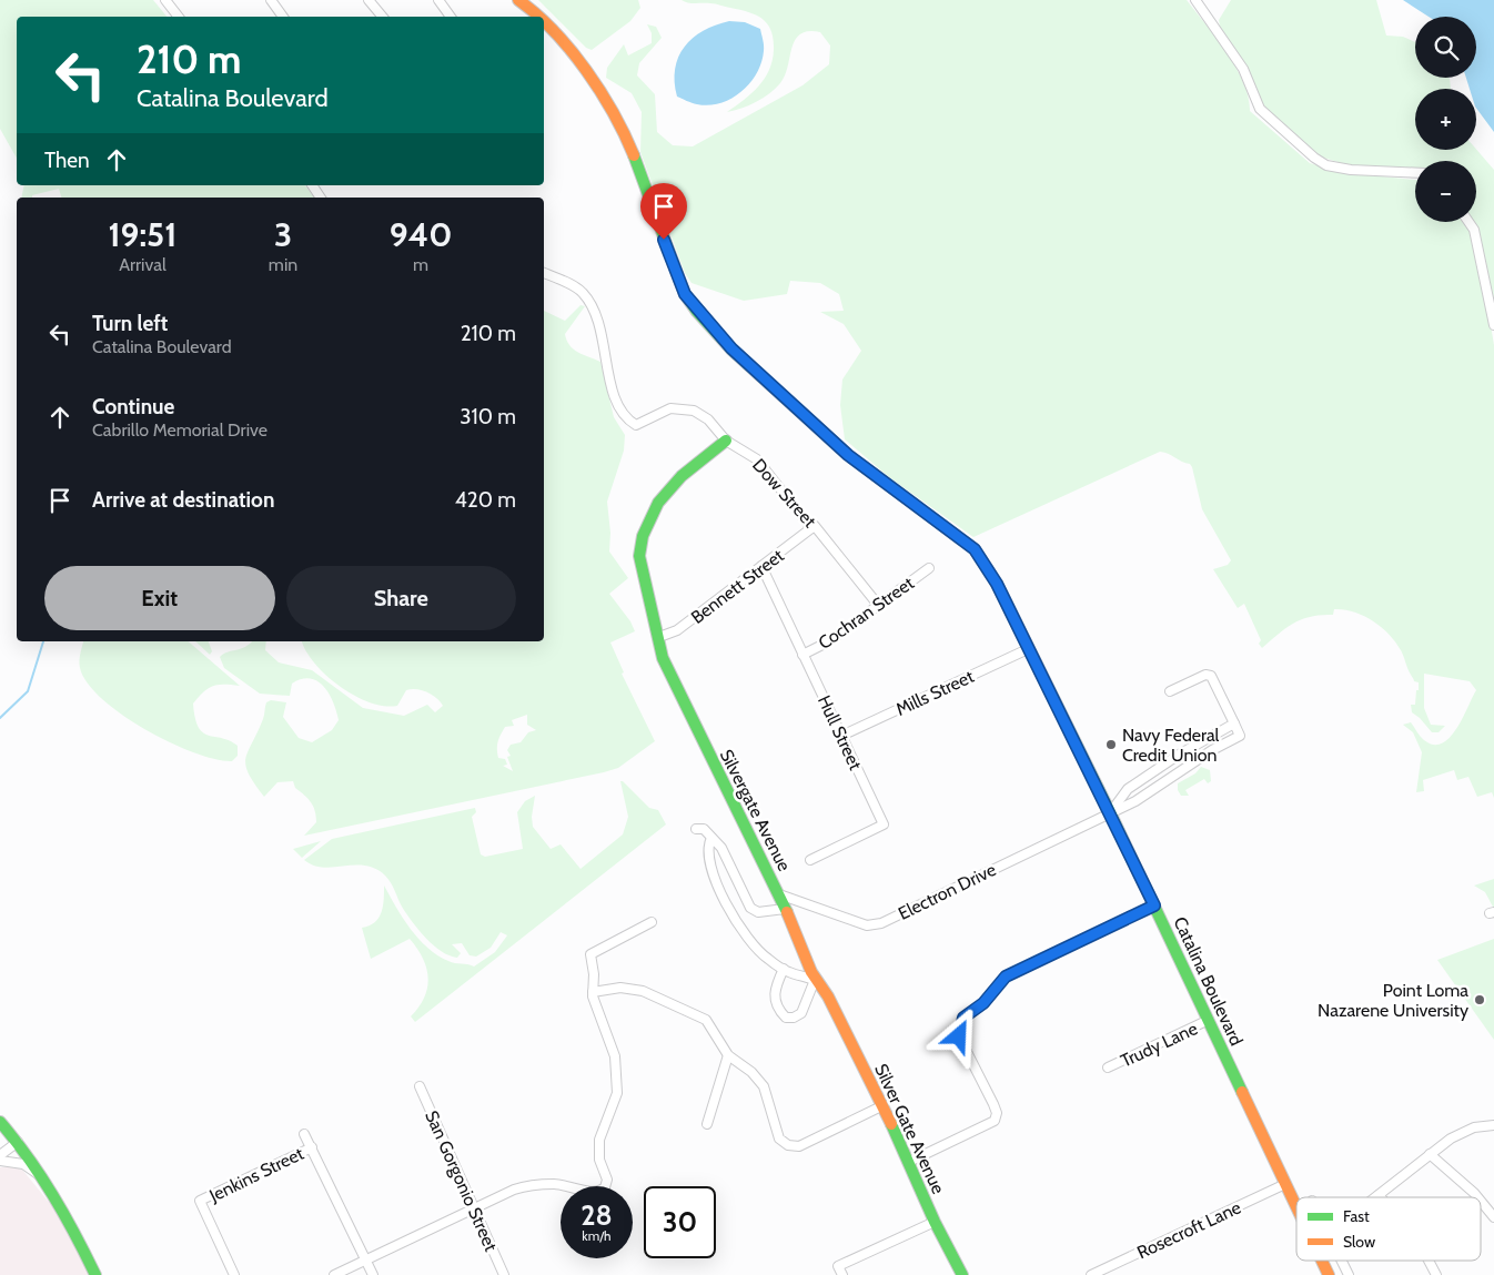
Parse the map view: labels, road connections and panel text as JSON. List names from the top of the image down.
{
  "streets": {
    "main road": ["Silvergate Avenue", "Catalina Boulevard", "Silver Gate Avenue"],
    "street": [
      "Dow Street",
      "Bennett Street",
      "Cochran Street",
      "Mills Street",
      "Hull Street",
      "Electron Drive",
      "Trudy Lane",
      "Jenkins Street",
      "San Gorgonio Street",
      "Rosecroft Lane"
    ]
  },
  "crossings": [
    ["Dow Street", "Bennett Street"],
    ["Dow Street", "Cochran Street"],
    ["Bennett Street", "Hull Street"],
    ["Bennett Street", "Silvergate Avenue"],
    ["Cochran Street", "Hull Street"],
    ["Mills Street", "Hull Street"],
    ["Mills Street", "Catalina Boulevard"],
    ["Silvergate Avenue", "Electron Drive"],
    ["Silvergate Avenue", "Silver Gate Avenue"],
    ["Electron Drive", "Catalina Boulevard"],
    ["Catalina Boulevard", "Trudy Lane"],
    ["Catalina Boulevard", "Rosecroft Lane"]
  ],
  "places": ["Navy Federal Credit Union", "Point Loma Nazarene University"],
  "legend": ["Fast", "Slow"],
  "page": {
    "map_buttons": ["+", "−"],
    "turn": ["210 m", "Catalina Boulevard"],
    "then": "Then",
    "eta": [
      "19:51",
      "Arrival",
      "3",
      "min",
      "940",
      "m"
    ],
    "list": [
      {
        "name": "Turn left",
        "note": "Catalina Boulevard",
        "value": "210 m"
      },
      {
        "name": "Continue",
        "note": "Cabrillo Memorial Drive",
        "value": "310 m"
      },
      {
        "name": "Arrive at destination",
        "value": "420 m"
      }
    ],
    "buttons": ["Exit", "Share"],
    "speed": "28 km/h",
    "limit": "30"
  }
}
